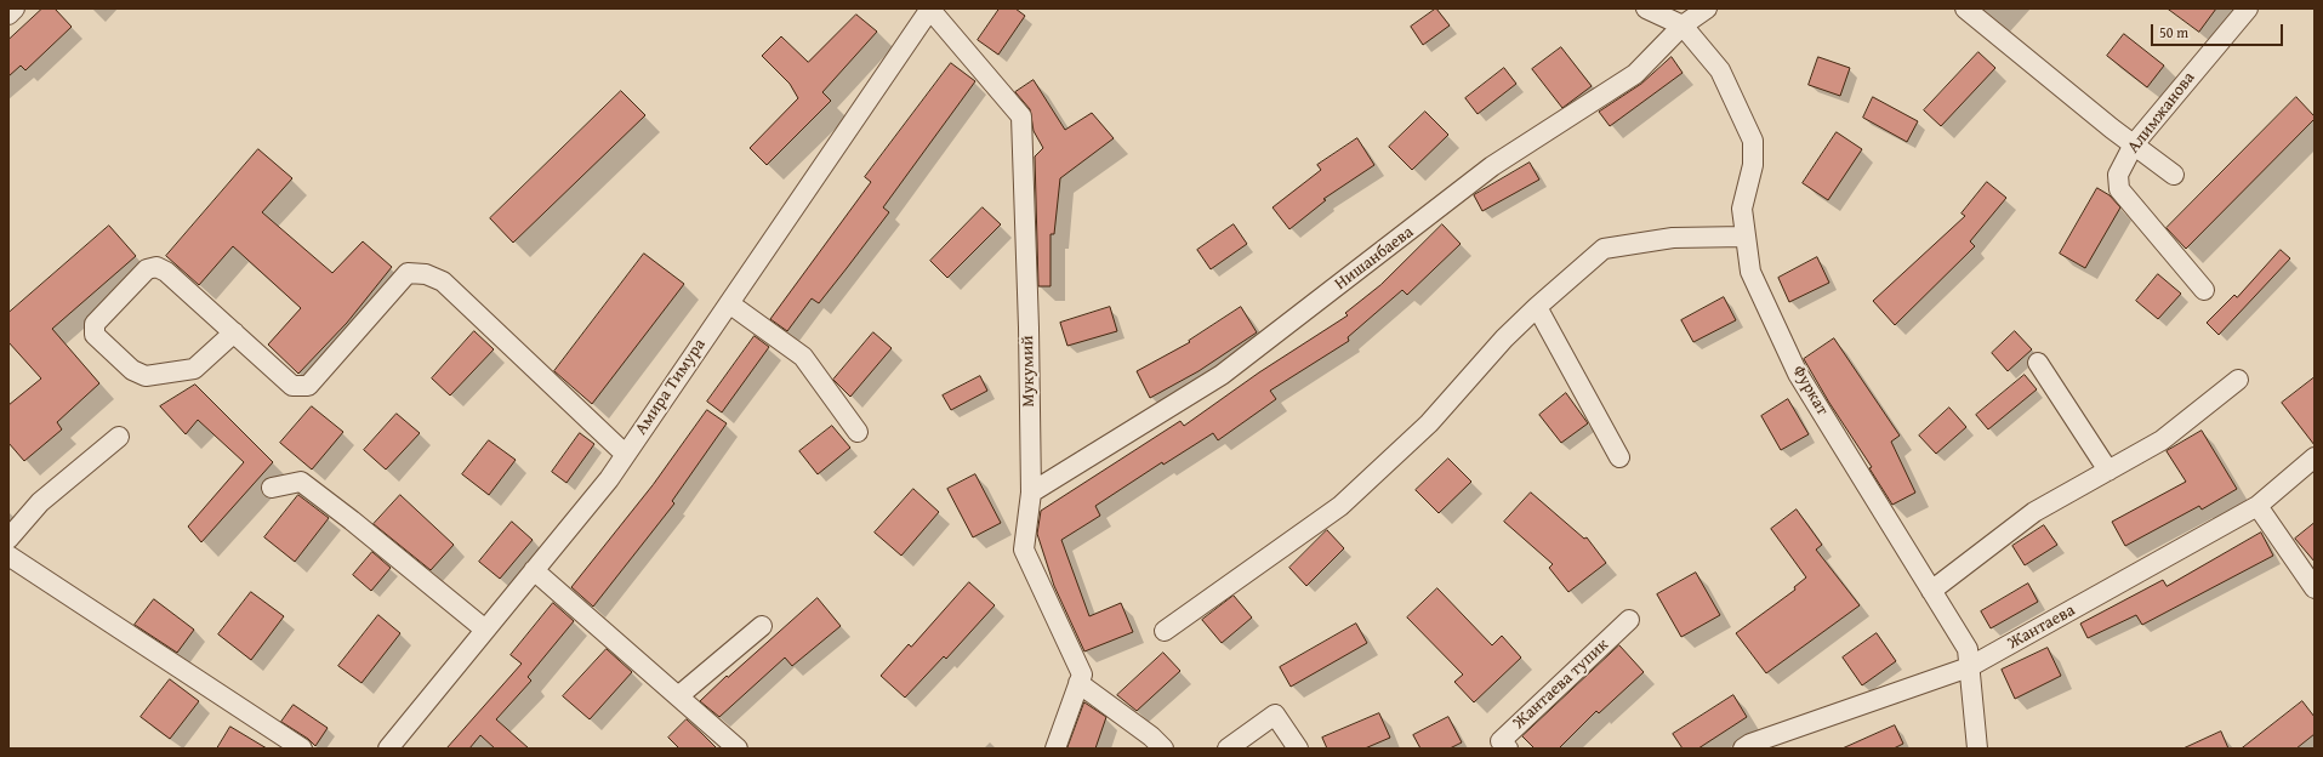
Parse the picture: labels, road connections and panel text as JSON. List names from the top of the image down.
{
  "streets": {
    "street": [
      "Алимжанова",
      "Нишанбаева",
      "Мукумий",
      "Амира Тимура",
      "Фуркат",
      "Жантаева",
      "Жантаева тупик"
    ]
  },
  "crossings": [
    ["Нишанбаева", "Мукумий"],
    ["Нишанбаева", "Фуркат"],
    ["Мукумий", "Амира Тимура"],
    ["Фуркат", "Жантаева"]
  ],
  "scale_bar": "50 m"
}
